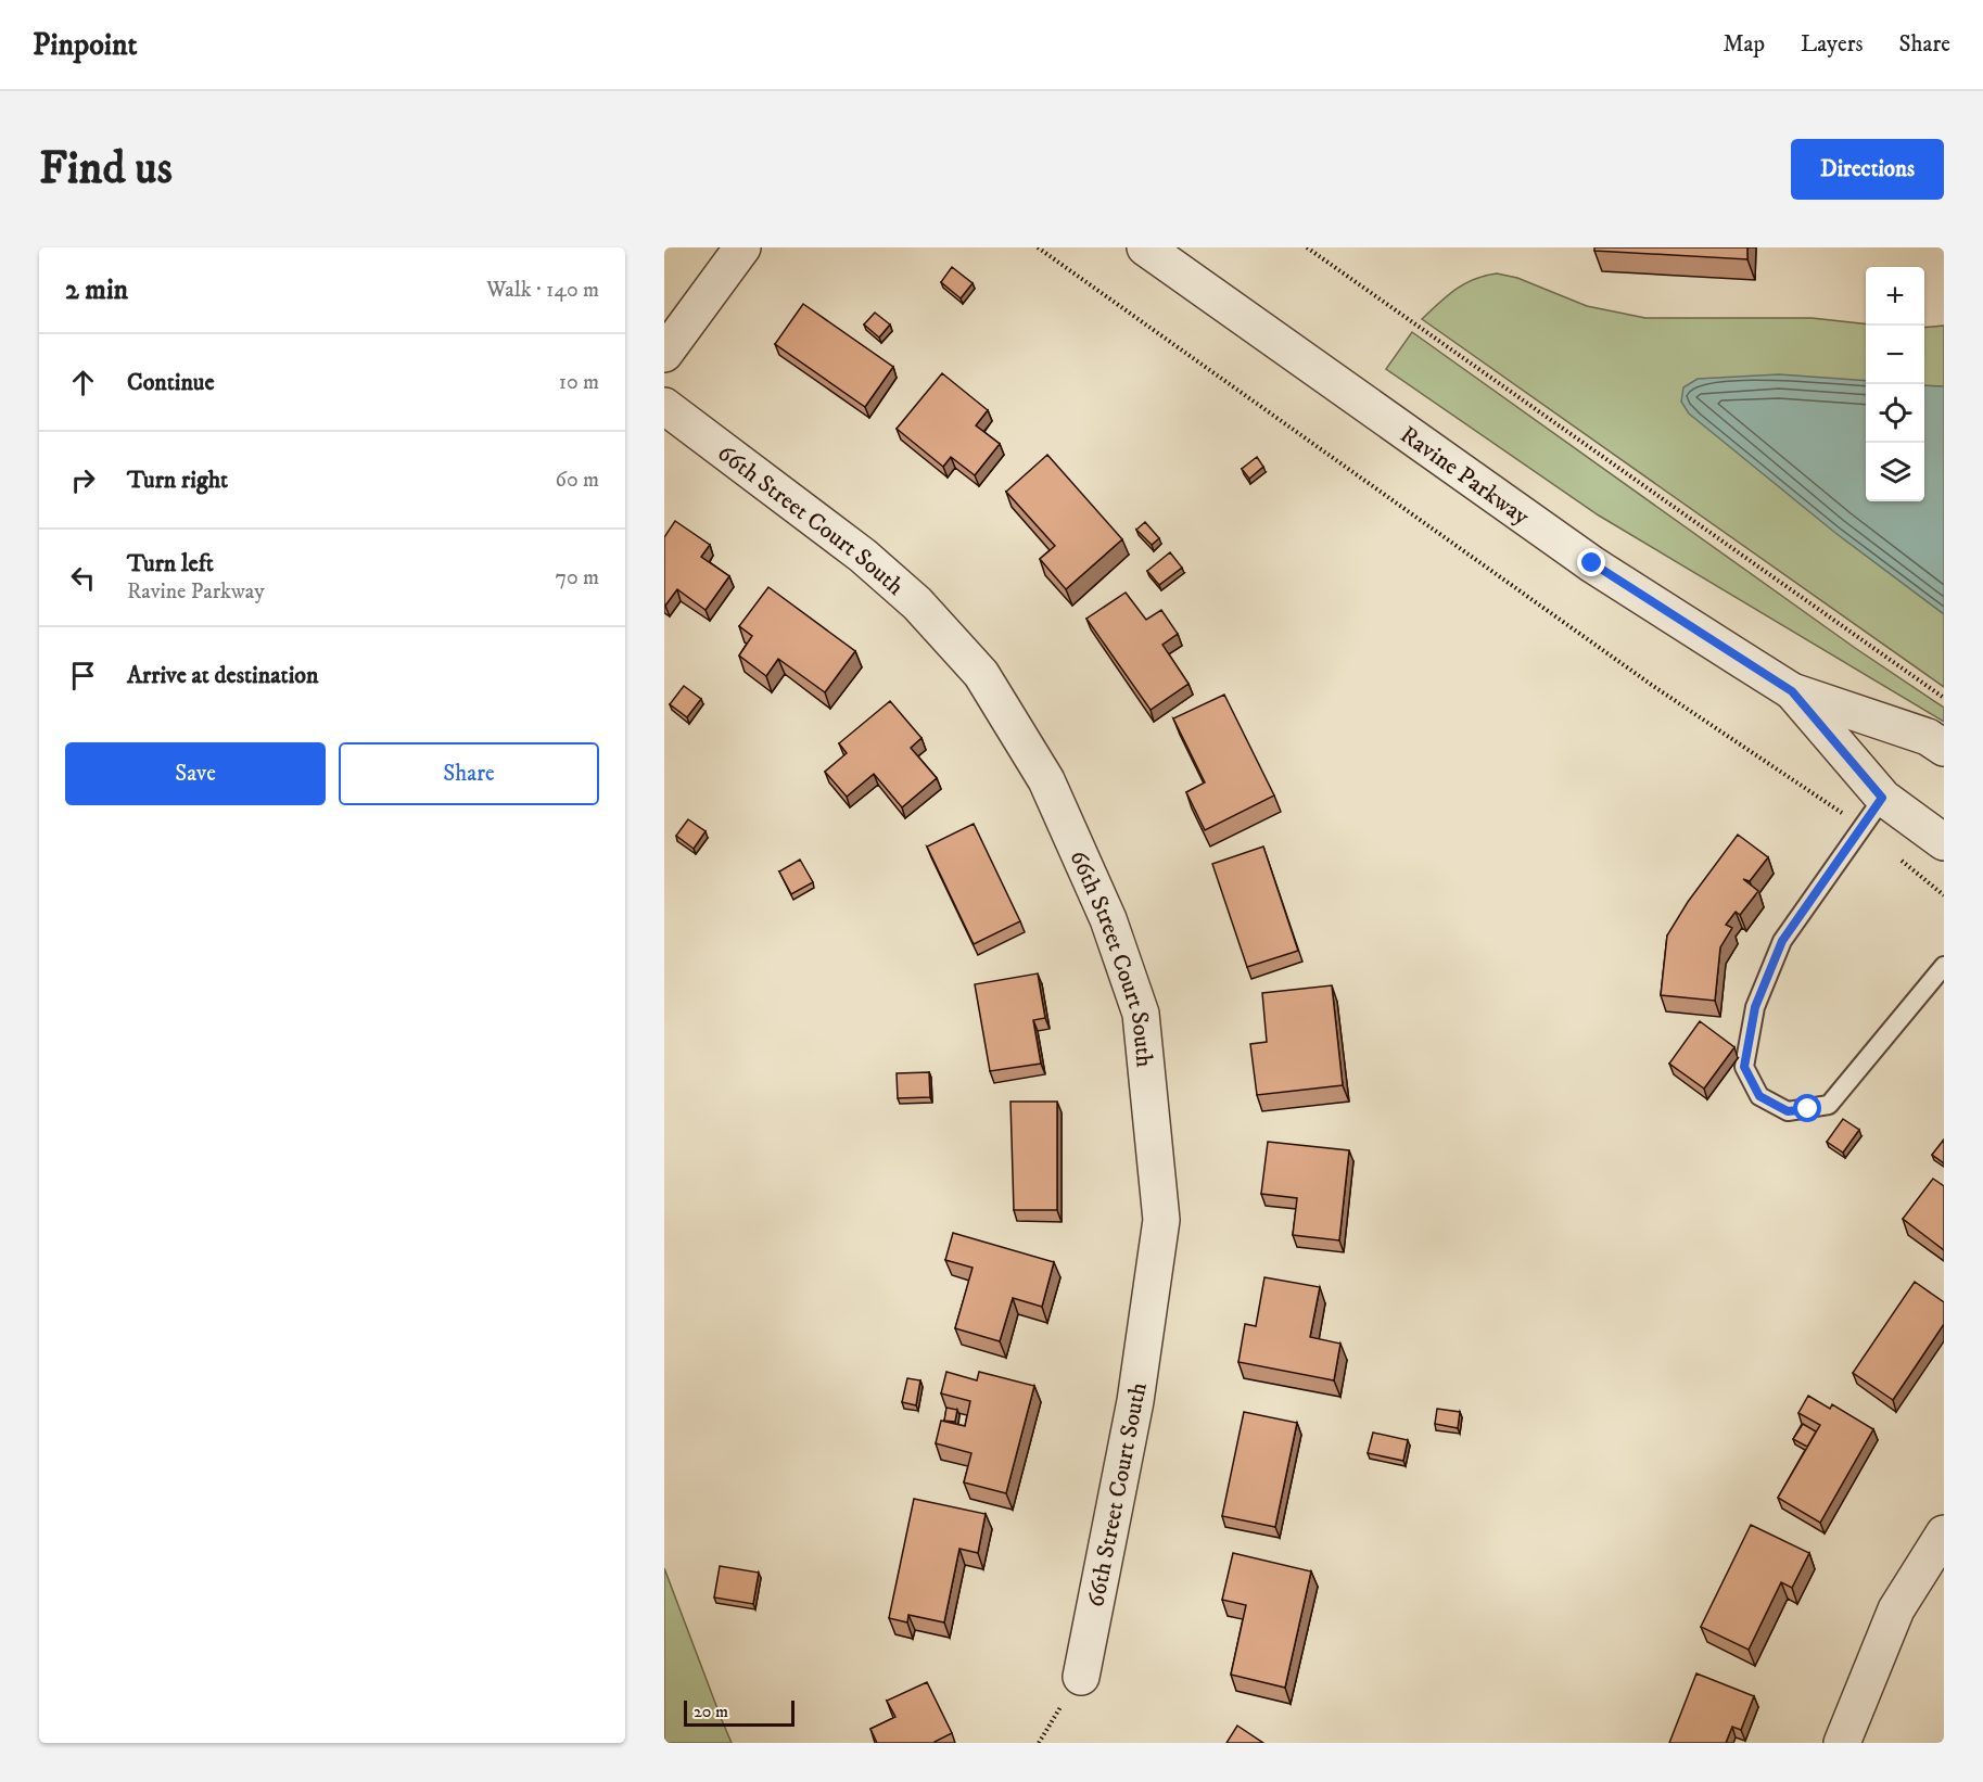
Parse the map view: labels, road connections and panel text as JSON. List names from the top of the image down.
{
  "streets": {
    "street": ["Ravine Parkway", "66th Street Court South"]
  },
  "scale_bar": "20 m",
  "page": {
    "header": "Pinpoint",
    "nav": ["Map", "Layers", "Share"],
    "buttons": [
      "Directions",
      ["Save", "Share"]
    ],
    "title": "Find us",
    "heading": ["2 min", "Walk · 140 m"],
    "map_buttons": ["+", "−"],
    "list": [
      ["Continue", "10 m"],
      ["Turn right", "60 m"],
      ["Turn left", "Ravine Parkway", "70 m"],
      "Arrive at destination"
    ],
    "scale": "20 m"
  }
}
